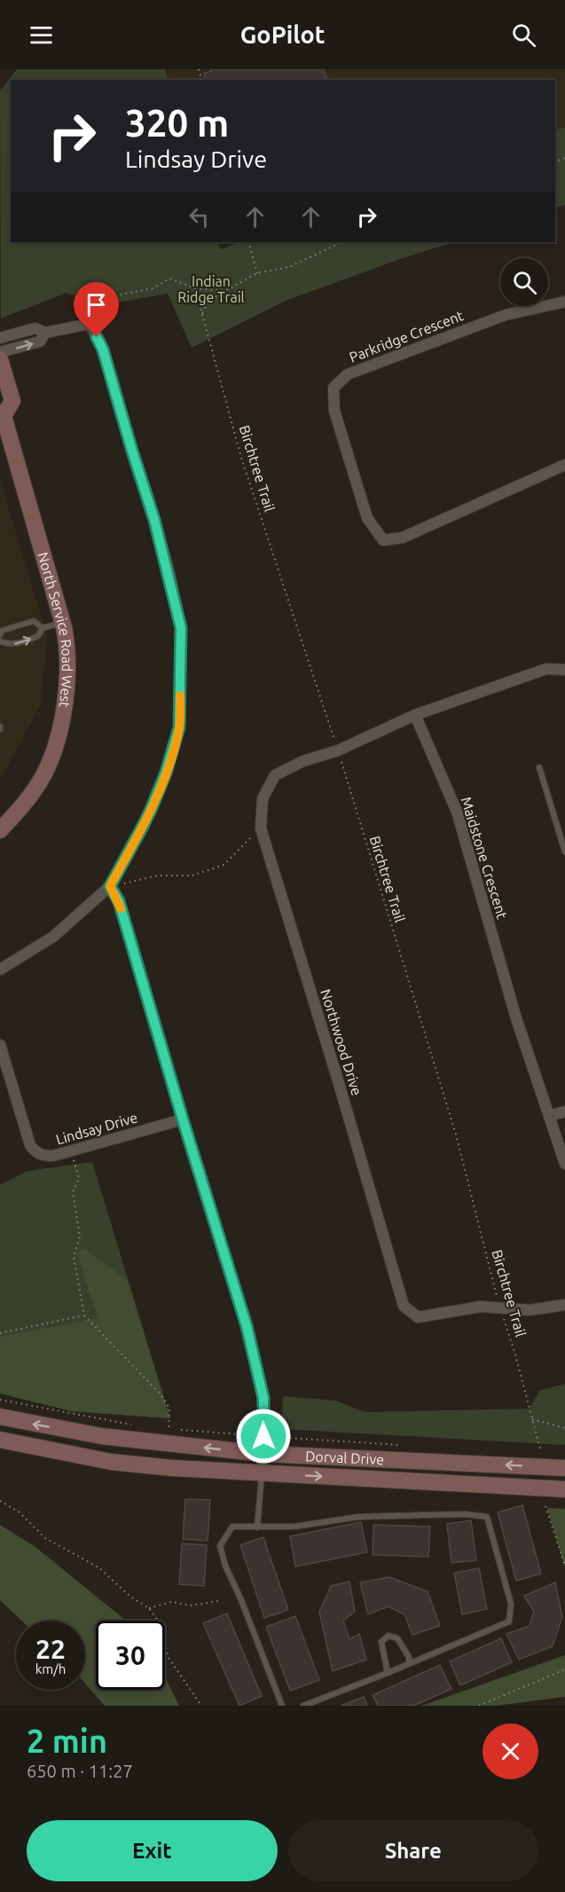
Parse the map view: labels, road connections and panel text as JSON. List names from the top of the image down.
{
  "streets": {
    "main road": ["North Service Road West", "Dorval Drive"],
    "street": [
      "Parkridge Crescent",
      "Maidstone Crescent",
      "Northwood Drive",
      "Lindsay Drive"
    ],
    "path": ["Birchtree Trail"]
  },
  "crossings": [
    ["Birchtree Trail", "Northwood Drive"],
    ["Maidstone Crescent", "Northwood Drive"]
  ],
  "parks": ["Indian Ridge Trail"],
  "page": {
    "header": "GoPilot",
    "turn": ["320 m", "Lindsay Drive"],
    "speed": "22 km/h",
    "limit": "30",
    "heading": ["2 min", "650 m · 11:27"],
    "buttons": ["Exit", "Share"]
  }
}
